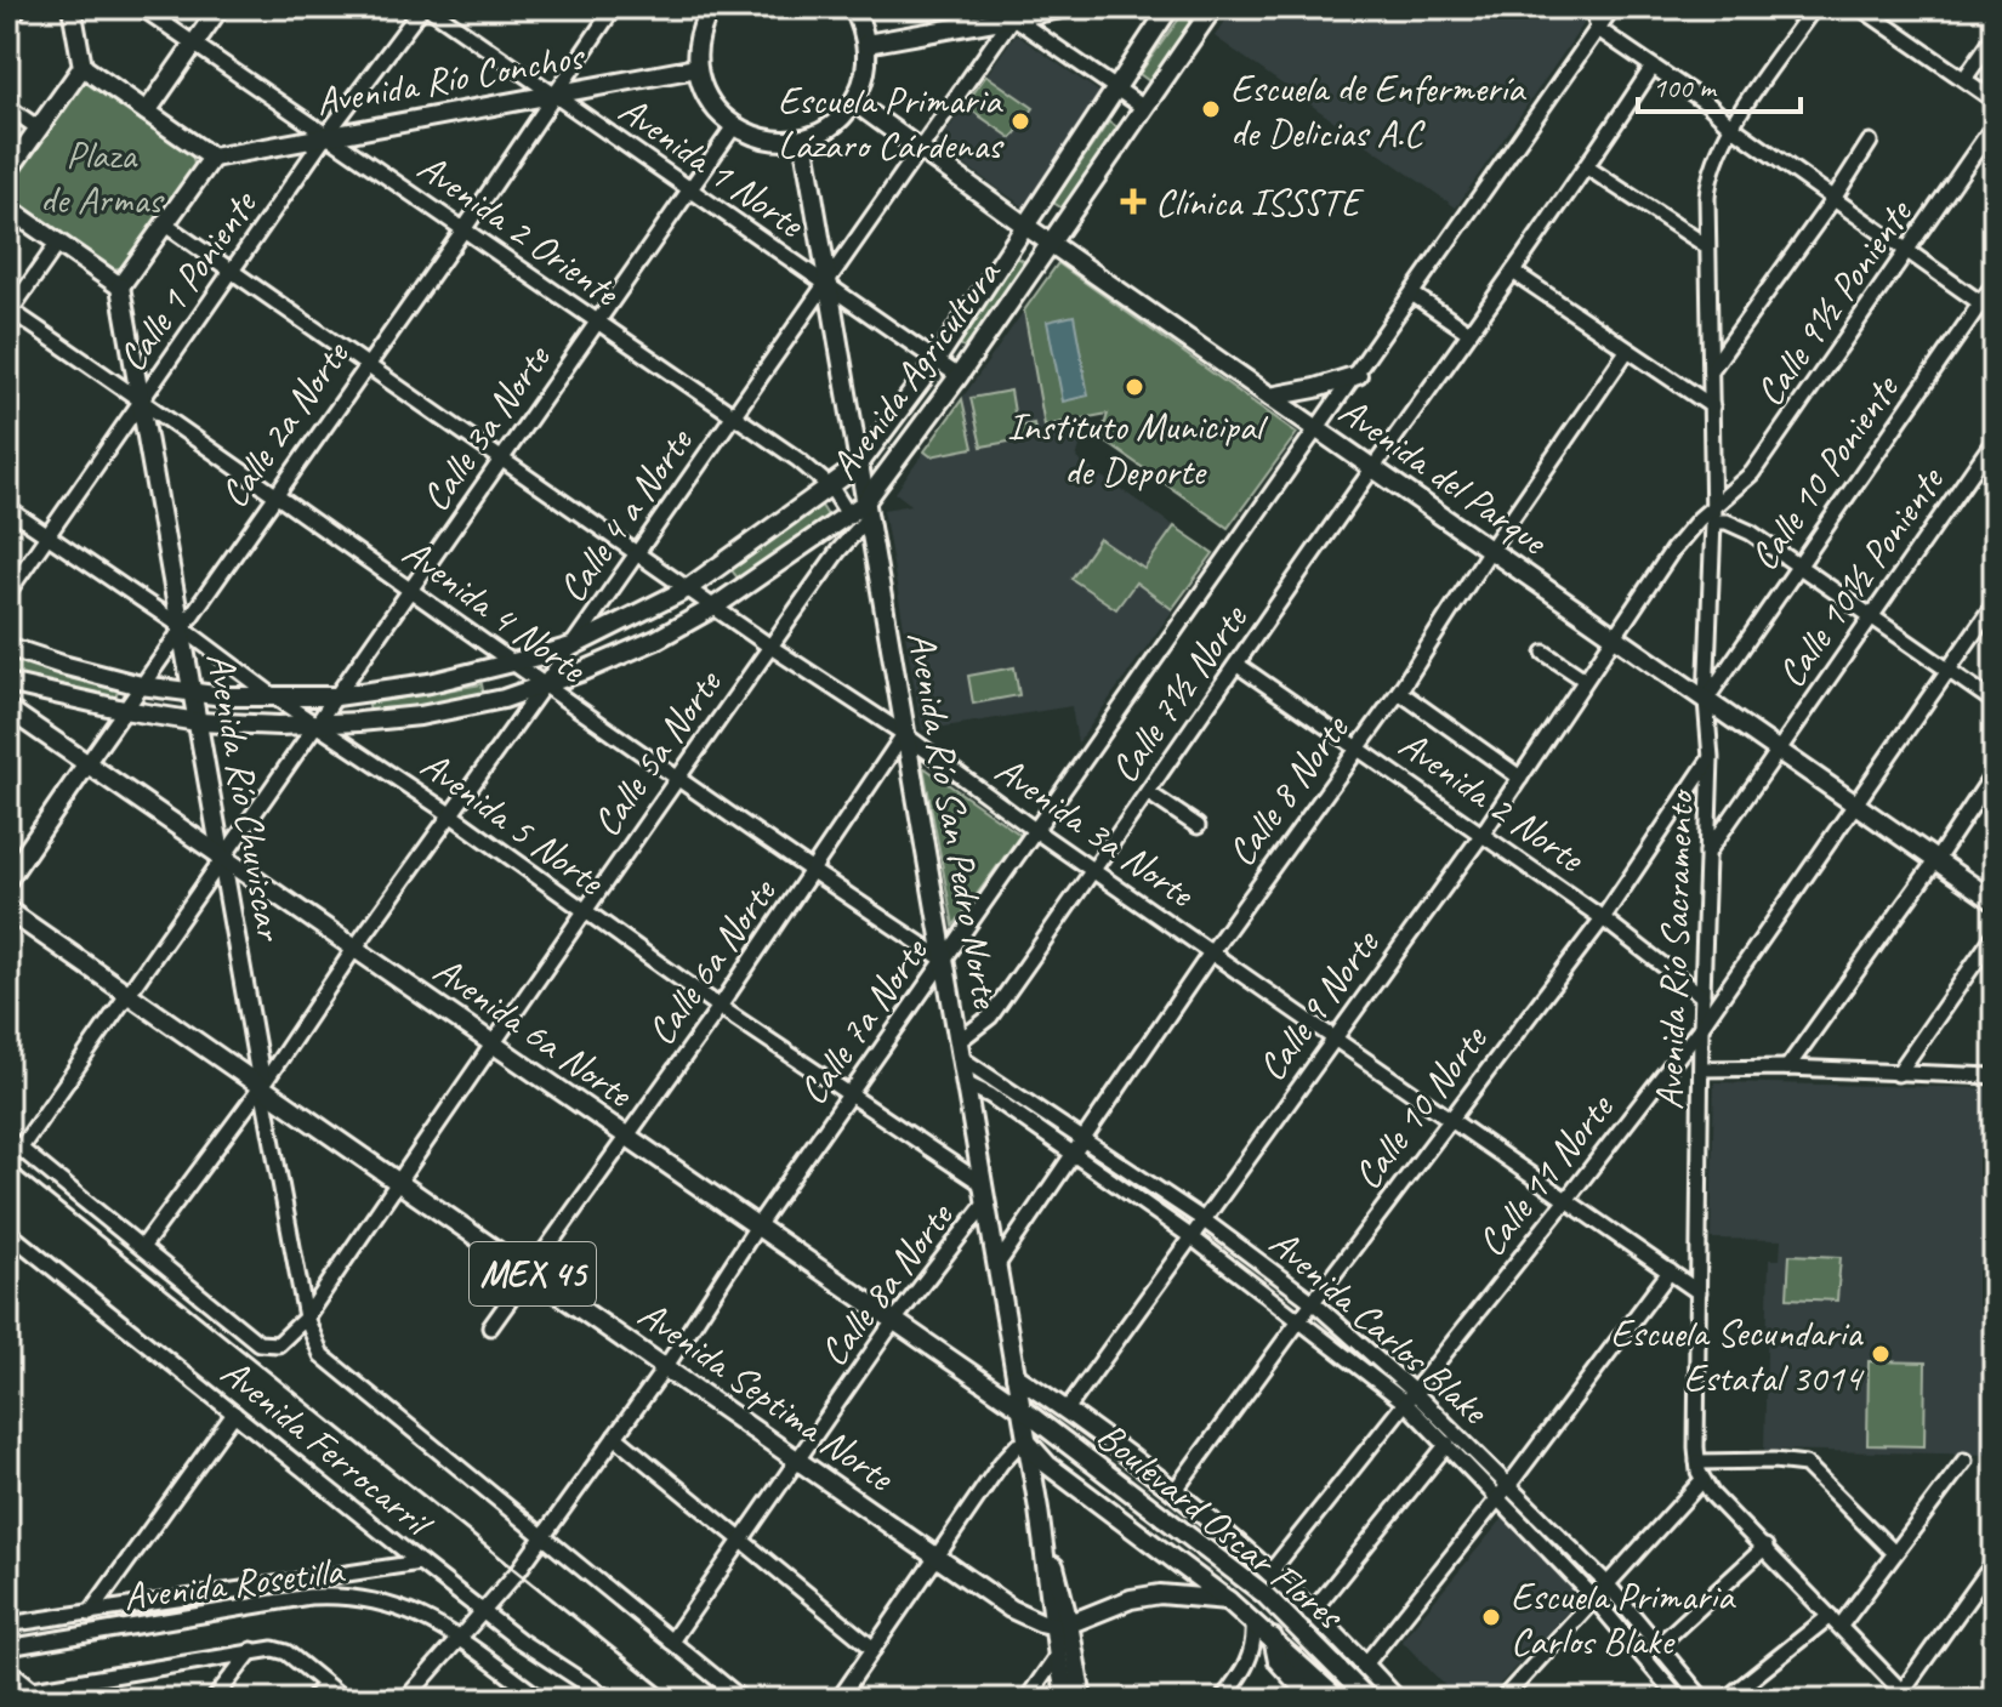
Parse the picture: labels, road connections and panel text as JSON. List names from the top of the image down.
{
  "streets": {
    "main road": [
      "Avenida Río Conchos",
      "Avenida Agricultura",
      "Calle 2a Norte",
      "Avenida del Parque",
      "Avenida Río Chuviscar",
      "Avenida Río San Pedro Norte",
      "Avenida 6a Norte",
      "MEX 45",
      "Avenida Septima Norte",
      "Boulevard Oscar Flores"
    ],
    "street": [
      "Avenida 1 Norte",
      "Avenida 2 Oriente",
      "Calle 1 Poniente",
      "Calle 9½ Poniente",
      "Calle 3a Norte",
      "Calle 10 Poniente",
      "Calle 4 a Norte",
      "Calle 10½ Poniente",
      "Avenida 4 Norte",
      "Calle 7½ Norte",
      "Calle 5a Norte",
      "Calle 8 Norte",
      "Avenida 2 Norte",
      "Avenida 5 Norte",
      "Avenida 3a Norte",
      "Avenida Río Sacramento",
      "Calle 6a Norte",
      "Calle 9 Norte",
      "Calle 7a Norte",
      "Calle 10 Norte",
      "Calle 11 Norte",
      "Calle 8a Norte",
      "Avenida Carlos Blake",
      "Avenida Ferrocarril",
      "Avenida Rosetilla"
    ]
  },
  "crossings": [
    ["Avenida Río Conchos", "Avenida 1 Norte"],
    ["Avenida Río Conchos", "Avenida 2 Oriente"],
    ["Avenida Río Conchos", "Calle 1 Poniente"],
    ["Avenida Río Conchos", "Calle 2a Norte"],
    ["Avenida 1 Norte", "Calle 1 Poniente"],
    ["Avenida 1 Norte", "Avenida Agricultura"],
    ["Avenida 1 Norte", "Calle 2a Norte"],
    ["Avenida 1 Norte", "Calle 3a Norte"],
    ["Avenida 1 Norte", "Calle 4 a Norte"],
    ["Avenida 1 Norte", "Avenida Río San Pedro Norte"],
    ["Avenida 2 Oriente", "Calle 1 Poniente"],
    ["Avenida 2 Oriente", "Avenida Agricultura"],
    ["Avenida 2 Oriente", "Calle 2a Norte"],
    ["Avenida 2 Oriente", "Calle 3a Norte"],
    ["Avenida 2 Oriente", "Calle 4 a Norte"],
    ["Calle 1 Poniente", "Avenida 4 Norte"],
    ["Calle 1 Poniente", "Avenida Río Chuviscar"],
    ["Calle 1 Poniente", "Avenida 5 Norte"],
    ["Calle 1 Poniente", "Avenida 3a Norte"],
    ["Calle 9½ Poniente", "Avenida del Parque"],
    ["Calle 9½ Poniente", "Avenida Río Sacramento"],
    ["Calle 9½ Poniente", "Calle 9 Norte"],
    ["Avenida Agricultura", "Calle 2a Norte"],
    ["Avenida Agricultura", "Calle 3a Norte"],
    ["Avenida Agricultura", "Avenida del Parque"],
    ["Avenida Agricultura", "Calle 4 a Norte"],
    ["Avenida Agricultura", "Avenida 4 Norte"],
    ["Avenida Agricultura", "Calle 5a Norte"],
    ["Avenida Agricultura", "Avenida Río Chuviscar"],
    ["Avenida Agricultura", "Avenida Río San Pedro Norte"],
    ["Avenida Agricultura", "Avenida 5 Norte"],
    ["Avenida Agricultura", "Avenida 3a Norte"],
    ["Calle 2a Norte", "Avenida 4 Norte"],
    ["Calle 2a Norte", "Avenida Río Chuviscar"],
    ["Calle 2a Norte", "Avenida 5 Norte"],
    ["Calle 2a Norte", "Avenida 3a Norte"],
    ["Calle 2a Norte", "Avenida 6a Norte"],
    ["Calle 3a Norte", "Avenida 4 Norte"],
    ["Calle 3a Norte", "Avenida Río Chuviscar"],
    ["Calle 3a Norte", "Avenida 5 Norte"],
    ["Calle 3a Norte", "Avenida 3a Norte"],
    ["Calle 3a Norte", "Avenida 6a Norte"],
    ["Calle 3a Norte", "Avenida Septima Norte"],
    ["Calle 10 Poniente", "Avenida del Parque"],
    ["Calle 10 Poniente", "Avenida Río Sacramento"],
    ["Avenida del Parque", "Calle 4 a Norte"],
    ["Avenida del Parque", "Calle 10½ Poniente"],
    ["Avenida del Parque", "Calle 7½ Norte"],
    ["Avenida del Parque", "Calle 8 Norte"],
    ["Avenida del Parque", "Avenida Río Sacramento"],
    ["Avenida del Parque", "Calle 9 Norte"],
    ["Avenida del Parque", "Calle 7a Norte"],
    ["Avenida del Parque", "Calle 11 Norte"],
    ["Calle 4 a Norte", "Avenida 4 Norte"],
    ["Calle 4 a Norte", "Avenida Río Chuviscar"],
    ["Calle 4 a Norte", "Avenida Río San Pedro Norte"],
    ["Calle 4 a Norte", "Avenida 5 Norte"],
    ["Calle 4 a Norte", "Avenida 3a Norte"],
    ["Calle 4 a Norte", "Avenida 6a Norte"],
    ["Calle 4 a Norte", "Avenida Septima Norte"],
    ["Calle 10½ Poniente", "Avenida Río Sacramento"],
    ["Avenida 4 Norte", "Calle 5a Norte"],
    ["Avenida 4 Norte", "Avenida Río Chuviscar"],
    ["Avenida 4 Norte", "Avenida Río San Pedro Norte"],
    ["Avenida 4 Norte", "Calle 6a Norte"],
    ["Avenida 4 Norte", "Calle 7a Norte"],
    ["Calle 7½ Norte", "Avenida 2 Norte"],
    ["Calle 7½ Norte", "Avenida Río San Pedro Norte"],
    ["Calle 7½ Norte", "Avenida 3a Norte"],
    ["Calle 7½ Norte", "Avenida Carlos Blake"],
    ["Calle 5a Norte", "Avenida Río Chuviscar"],
    ["Calle 5a Norte", "Avenida Río San Pedro Norte"],
    ["Calle 5a Norte", "Avenida 5 Norte"],
    ["Calle 5a Norte", "Avenida 3a Norte"],
    ["Calle 5a Norte", "Avenida 6a Norte"],
    ["Calle 5a Norte", "Avenida Septima Norte"],
    ["Calle 5a Norte", "Avenida Ferrocarril"],
    ["Calle 8 Norte", "Avenida 2 Norte"],
    ["Calle 8 Norte", "Avenida Río San Pedro Norte"],
    ["Calle 8 Norte", "Avenida 3a Norte"],
    ["Calle 8 Norte", "Avenida Carlos Blake"],
    ["Avenida Río Chuviscar", "Avenida 5 Norte"],
    ["Avenida Río Chuviscar", "Avenida 6a Norte"],
    ["Avenida Río Chuviscar", "Avenida Septima Norte"],
    ["Avenida Río Chuviscar", "Avenida Ferrocarril"],
    ["Avenida 2 Norte", "Avenida Río Sacramento"],
    ["Avenida 2 Norte", "Calle 9 Norte"],
    ["Avenida 2 Norte", "Calle 10 Norte"],
    ["Avenida Río San Pedro Norte", "Avenida 5 Norte"],
    ["Avenida Río San Pedro Norte", "Avenida 3a Norte"],
    ["Avenida Río San Pedro Norte", "Calle 6a Norte"],
    ["Avenida Río San Pedro Norte", "Calle 7a Norte"],
    ["Avenida Río San Pedro Norte", "Avenida 6a Norte"],
    ["Avenida Río San Pedro Norte", "Calle 8a Norte"],
    ["Avenida Río San Pedro Norte", "Avenida Carlos Blake"],
    ["Avenida Río San Pedro Norte", "Avenida Septima Norte"],
    ["Avenida Río San Pedro Norte", "Boulevard Oscar Flores"],
    ["Avenida 5 Norte", "Calle 6a Norte"],
    ["Avenida 5 Norte", "Calle 7a Norte"],
    ["Avenida 3a Norte", "Avenida Río Sacramento"],
    ["Avenida 3a Norte", "Calle 6a Norte"],
    ["Avenida 3a Norte", "Calle 9 Norte"],
    ["Avenida 3a Norte", "Calle 7a Norte"],
    ["Avenida 3a Norte", "Calle 10 Norte"],
    ["Avenida 3a Norte", "Calle 11 Norte"],
    ["Avenida Río Sacramento", "Calle 10 Norte"],
    ["Avenida Río Sacramento", "Calle 11 Norte"],
    ["Calle 6a Norte", "Avenida 6a Norte"],
    ["Calle 6a Norte", "Avenida Septima Norte"],
    ["Calle 9 Norte", "Avenida Carlos Blake"],
    ["Calle 7a Norte", "Avenida 6a Norte"],
    ["Calle 7a Norte", "Avenida Septima Norte"],
    ["Calle 7a Norte", "Avenida Ferrocarril"],
    ["Calle 7a Norte", "Avenida Rosetilla"],
    ["Avenida 6a Norte", "Calle 8a Norte"],
    ["Avenida 6a Norte", "Boulevard Oscar Flores"],
    ["Calle 10 Norte", "Avenida Carlos Blake"],
    ["Calle 11 Norte", "Avenida Carlos Blake"],
    ["Calle 8a Norte", "Avenida Septima Norte"],
    ["Calle 8a Norte", "Avenida Ferrocarril"],
    ["Avenida Ferrocarril", "Avenida Rosetilla"]
  ],
  "parks": ["Plaza de Armas"],
  "places": {
    "other": [
      "Escuela de Enfermería de Delicias A.C",
      "Escuela Primaria Lázaro Cárdenas",
      "Instituto Municipal de Deporte",
      "Escuela Secundaria Estatal 3014",
      "Escuela Primaria Carlos Blake"
    ],
    "health": ["Clínica ISSSTE"]
  },
  "scale_bar": "100 m"
}
